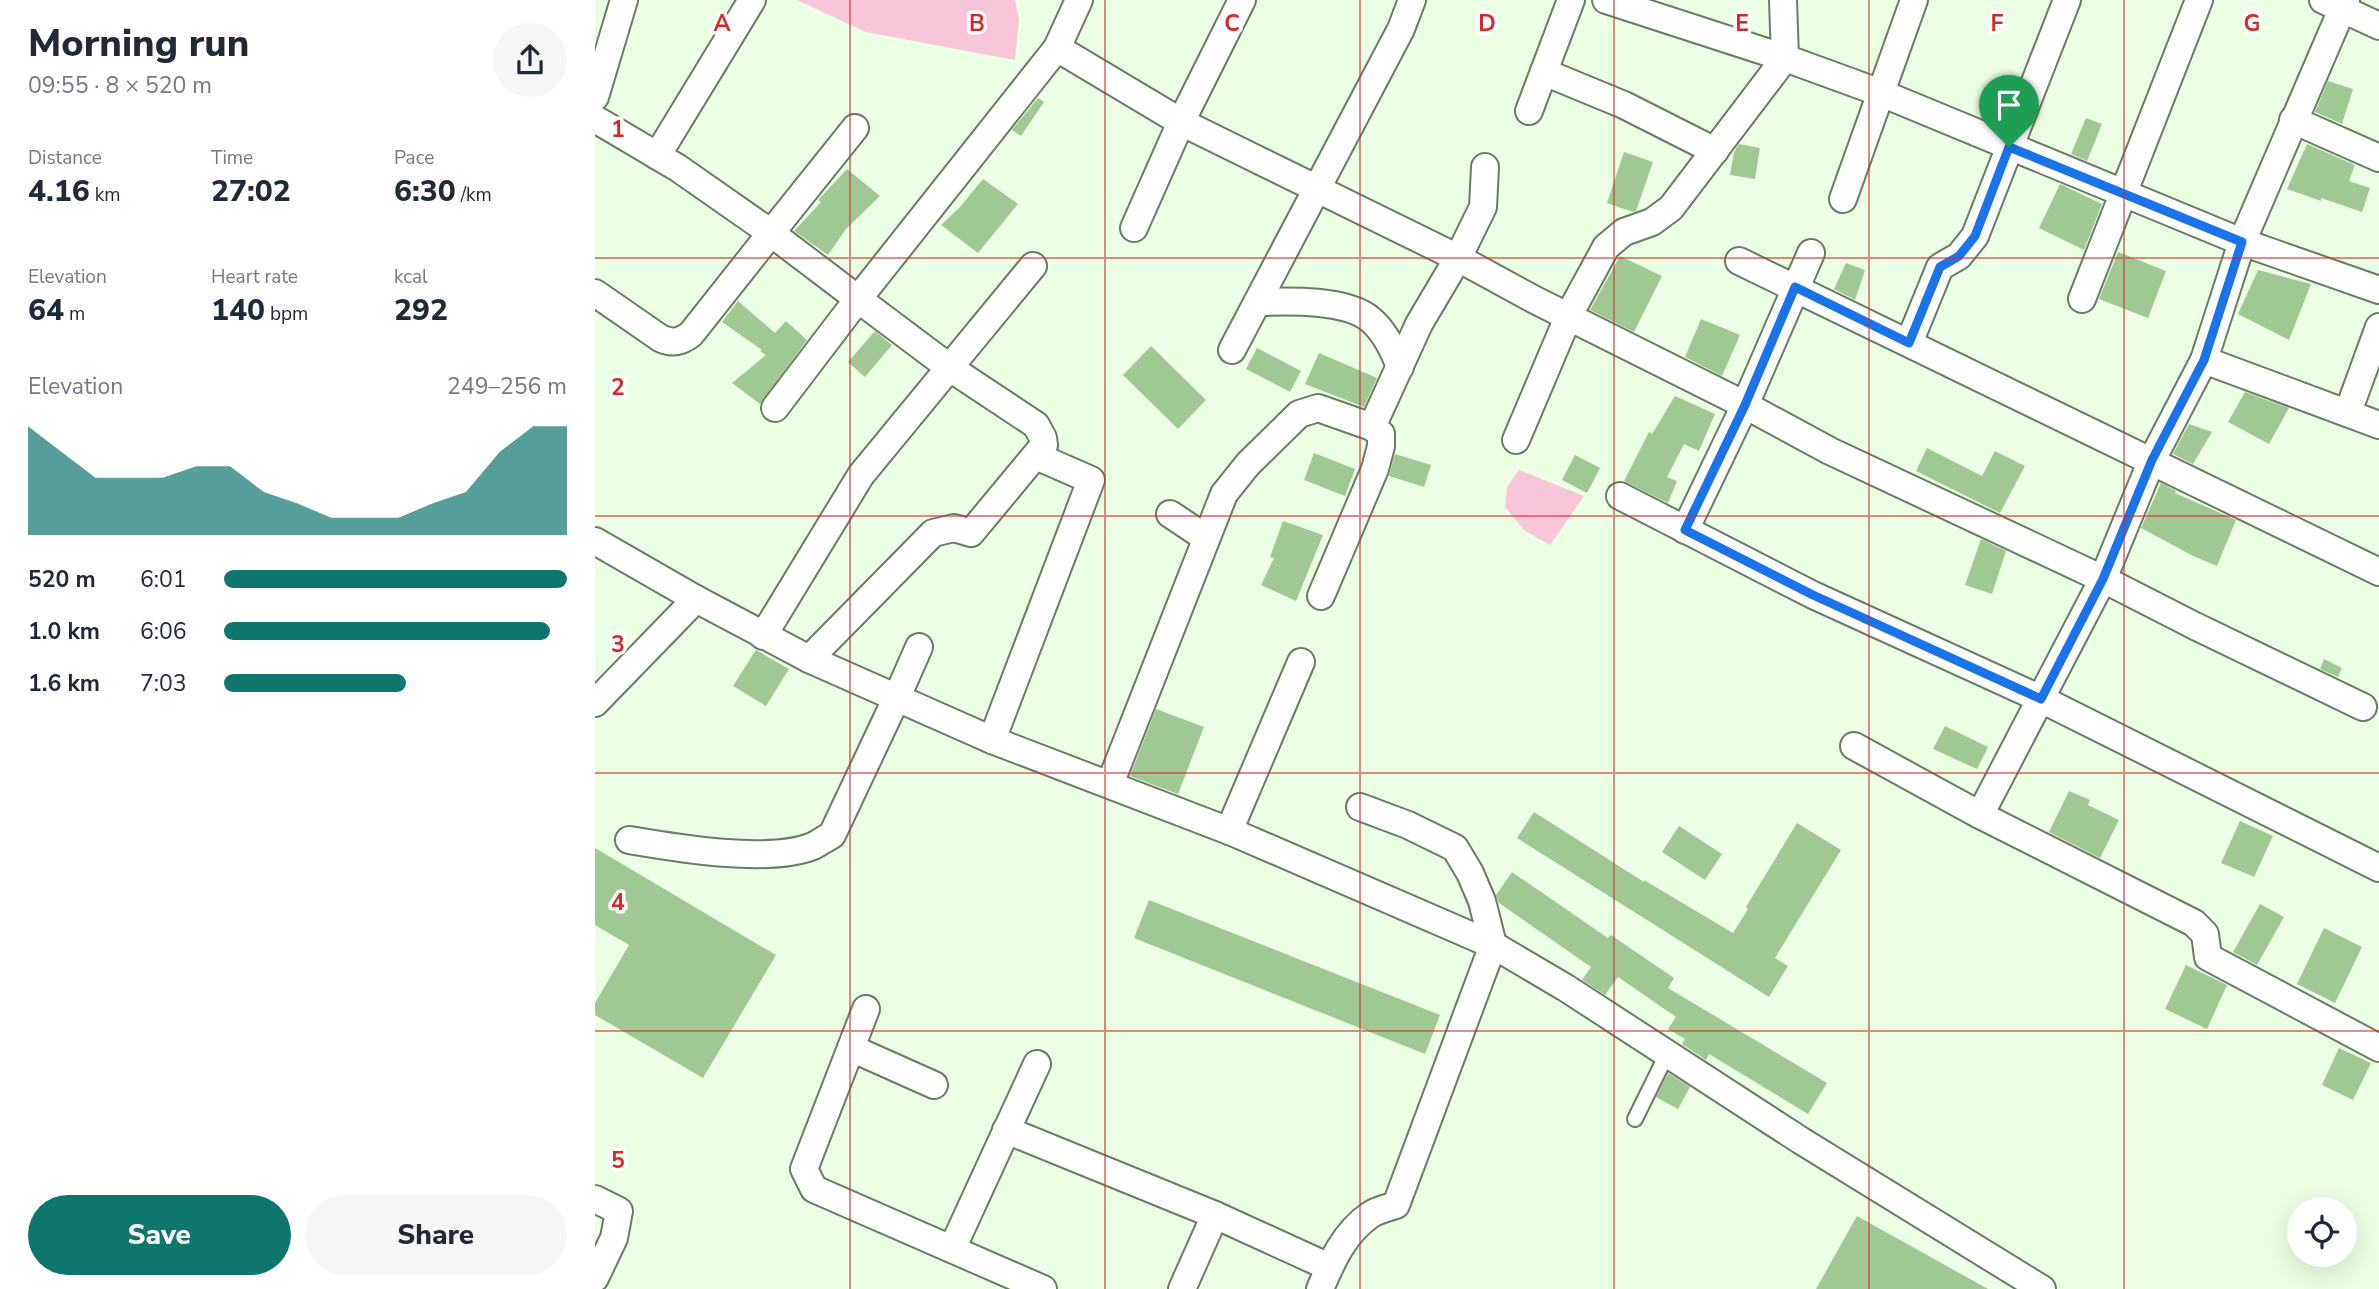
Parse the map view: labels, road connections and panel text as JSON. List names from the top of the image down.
{
  "page": {
    "heading": ["Morning run", "09:55 · 8 × 520 m"],
    "stats": [
      ["Distance", "4.16 km"],
      ["Time", "27:02"],
      ["Pace", "6:30 /km"],
      ["Elevation", "64 m"],
      ["Heart rate", "140 bpm"],
      ["kcal", "292"]
    ],
    "chart": ["Elevation", "249–256 m"],
    "list": [
      {
        "name": "520 m",
        "note": "6:01"
      },
      {
        "name": "1.0 km",
        "note": "6:06"
      },
      {
        "name": "1.6 km",
        "note": "7:03"
      }
    ],
    "buttons": ["Save", "Share"]
  },
  "grid": {
    "columns": [
      "A",
      "B",
      "C",
      "D",
      "E",
      "F",
      "G"
    ],
    "rows": [
      "1",
      "2",
      "3",
      "4",
      "5"
    ]
  }
}
